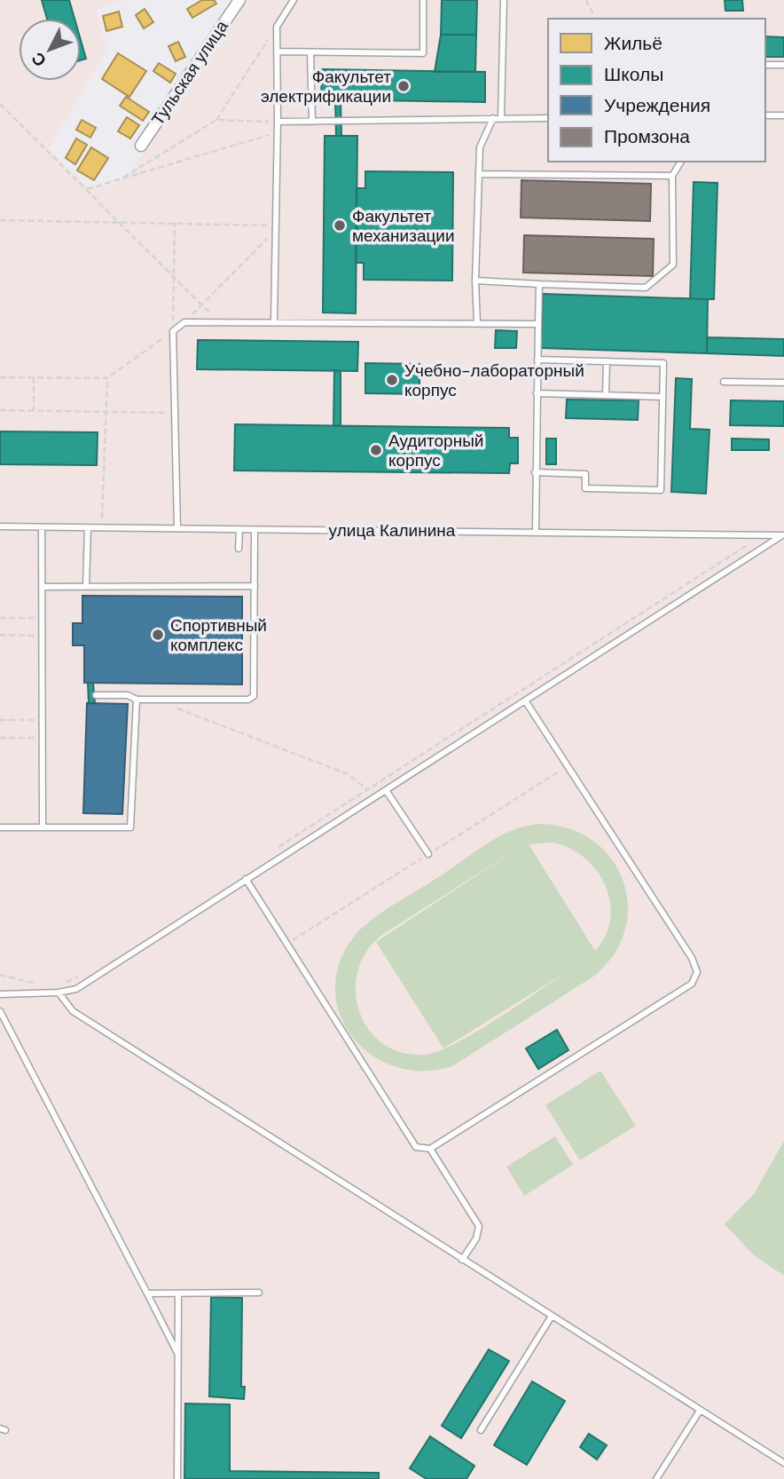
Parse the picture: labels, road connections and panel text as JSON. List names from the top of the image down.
{
  "streets": {
    "street": ["Тульская улица"],
    "lane": ["улица Калинина"]
  },
  "places": [
    "Факультет электрификации",
    "Факультет механизации",
    "Учебно-лабораторный корпус",
    "Аудиторный корпус",
    "Спортивный комплекс"
  ],
  "legend": [
    "Жильё",
    "Школы",
    "Учреждения",
    "Промзона"
  ],
  "north": "bottom left"
}
